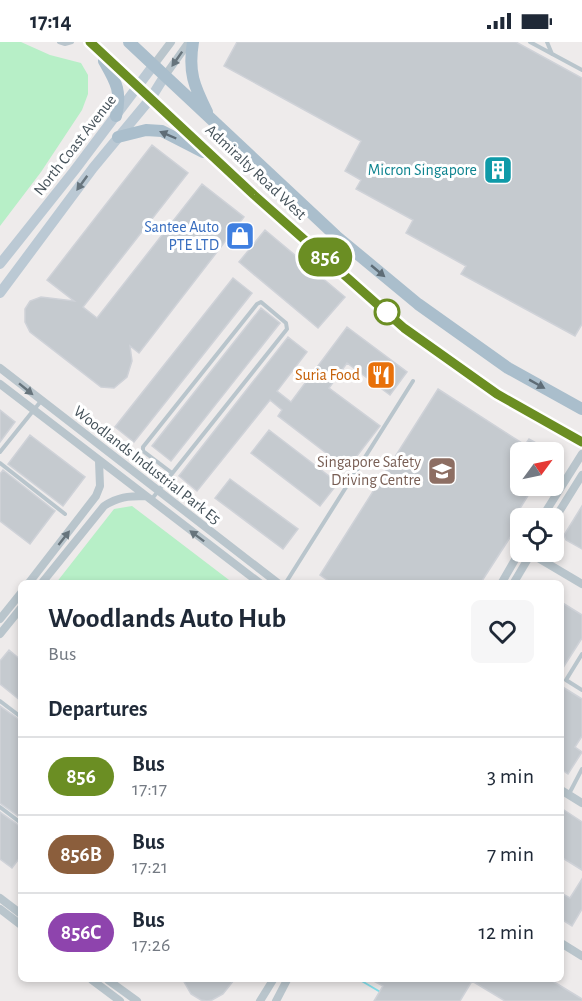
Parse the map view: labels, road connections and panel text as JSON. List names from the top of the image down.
{
  "streets": {
    "main road": ["North Coast Avenue", "Admiralty Road West"],
    "street": ["Woodlands Industrial Park E5"]
  },
  "crossings": [
    ["North Coast Avenue", "Admiralty Road West"]
  ],
  "one_way": ["North Coast Avenue"],
  "places": {
    "building": ["Micron Singapore"],
    "shop": ["Santee Auto PTE LTD"],
    "restaurant": ["Suria Food"],
    "school or university": ["Singapore Safety Driving Centre"]
  },
  "lines": ["bus line 856"],
  "north": "top right",
  "page": {
    "status": "17:14",
    "on_map": "856",
    "heading": [
      ["Woodlands Auto Hub", "Bus"],
      "Departures"
    ],
    "list": [
      {
        "mark": "856",
        "name": "Bus",
        "note": "17:17",
        "value": "3 min"
      },
      {
        "mark": "856B",
        "name": "Bus",
        "note": "17:21",
        "value": "7 min"
      },
      {
        "mark": "856C",
        "name": "Bus",
        "note": "17:26",
        "value": "12 min"
      }
    ]
  }
}
